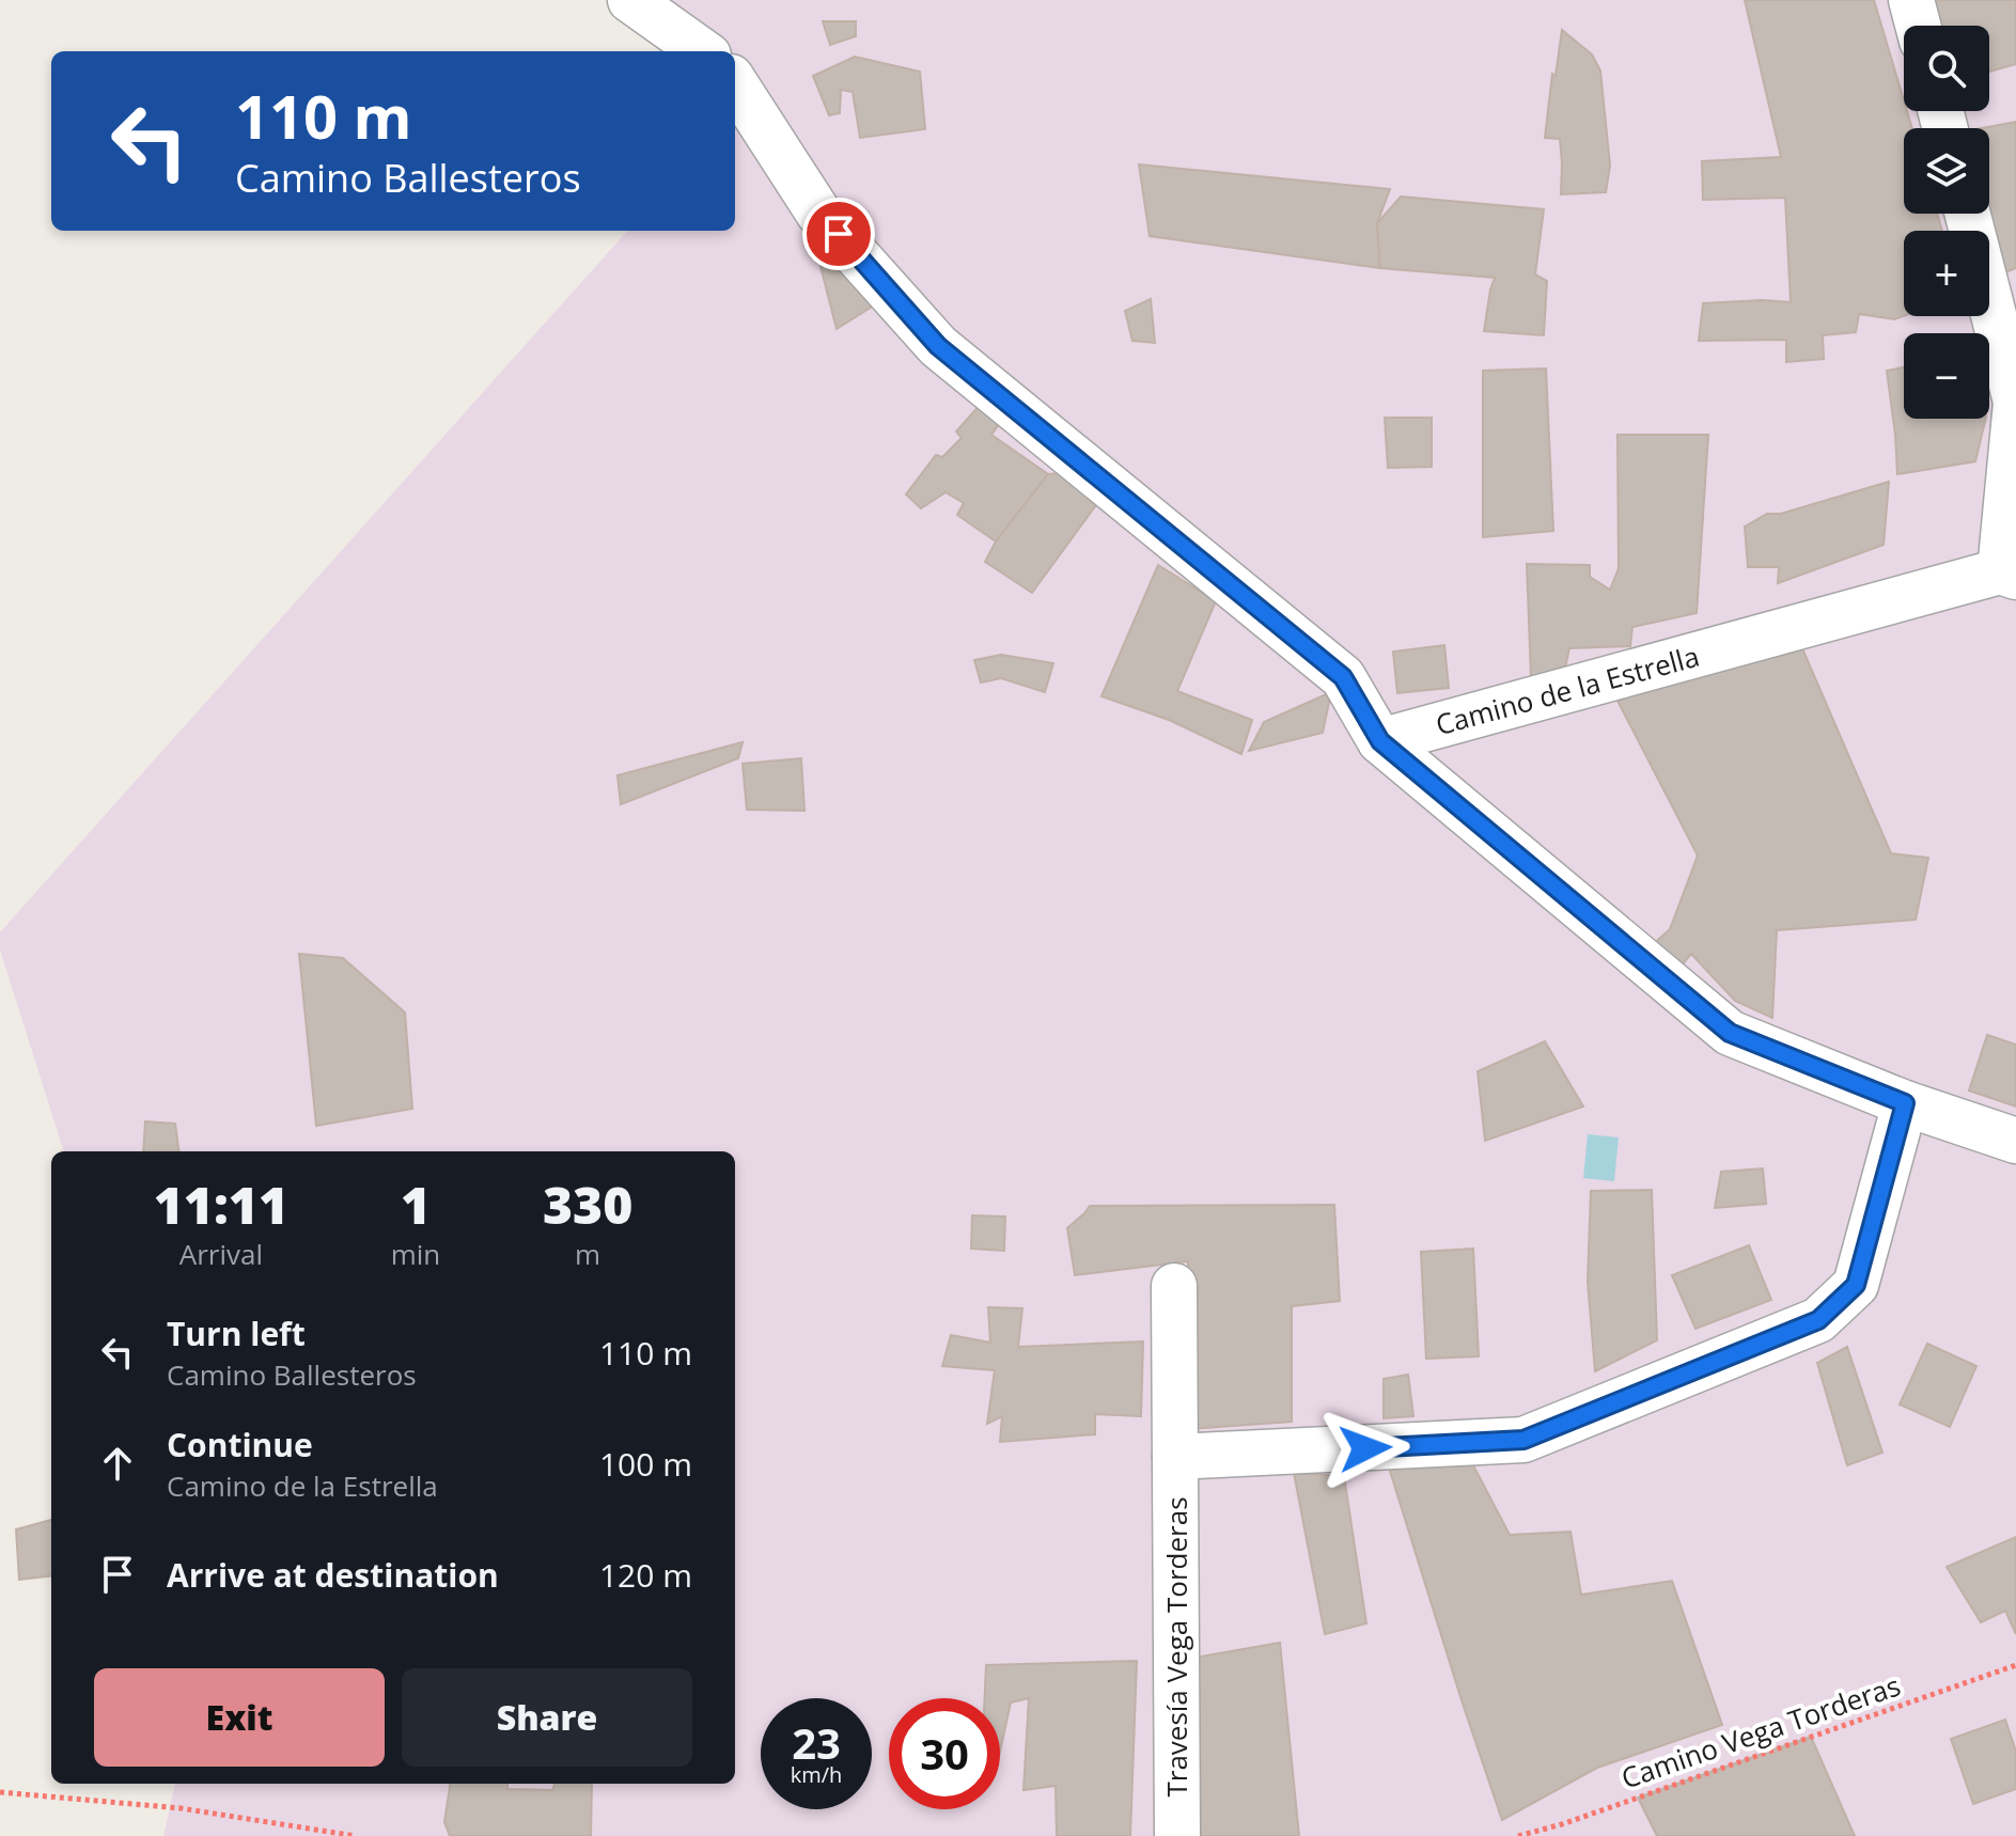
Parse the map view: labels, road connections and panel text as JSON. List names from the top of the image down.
{
  "streets": {
    "street": ["Camino de la Estrella", "Travesía Vega Torderas"],
    "path": ["Camino Vega Torderas"]
  },
  "page": {
    "map_buttons": ["+", "−"],
    "turn": ["110 m", "Camino Ballesteros"],
    "eta": [
      "11:11",
      "Arrival",
      "1",
      "min",
      "330",
      "m"
    ],
    "list": [
      {
        "name": "Turn left",
        "note": "Camino Ballesteros",
        "value": "110 m"
      },
      {
        "name": "Continue",
        "note": "Camino de la Estrella",
        "value": "100 m"
      },
      {
        "name": "Arrive at destination",
        "value": "120 m"
      }
    ],
    "buttons": ["Exit", "Share"],
    "speed": "23 km/h",
    "limit": "30"
  }
}
